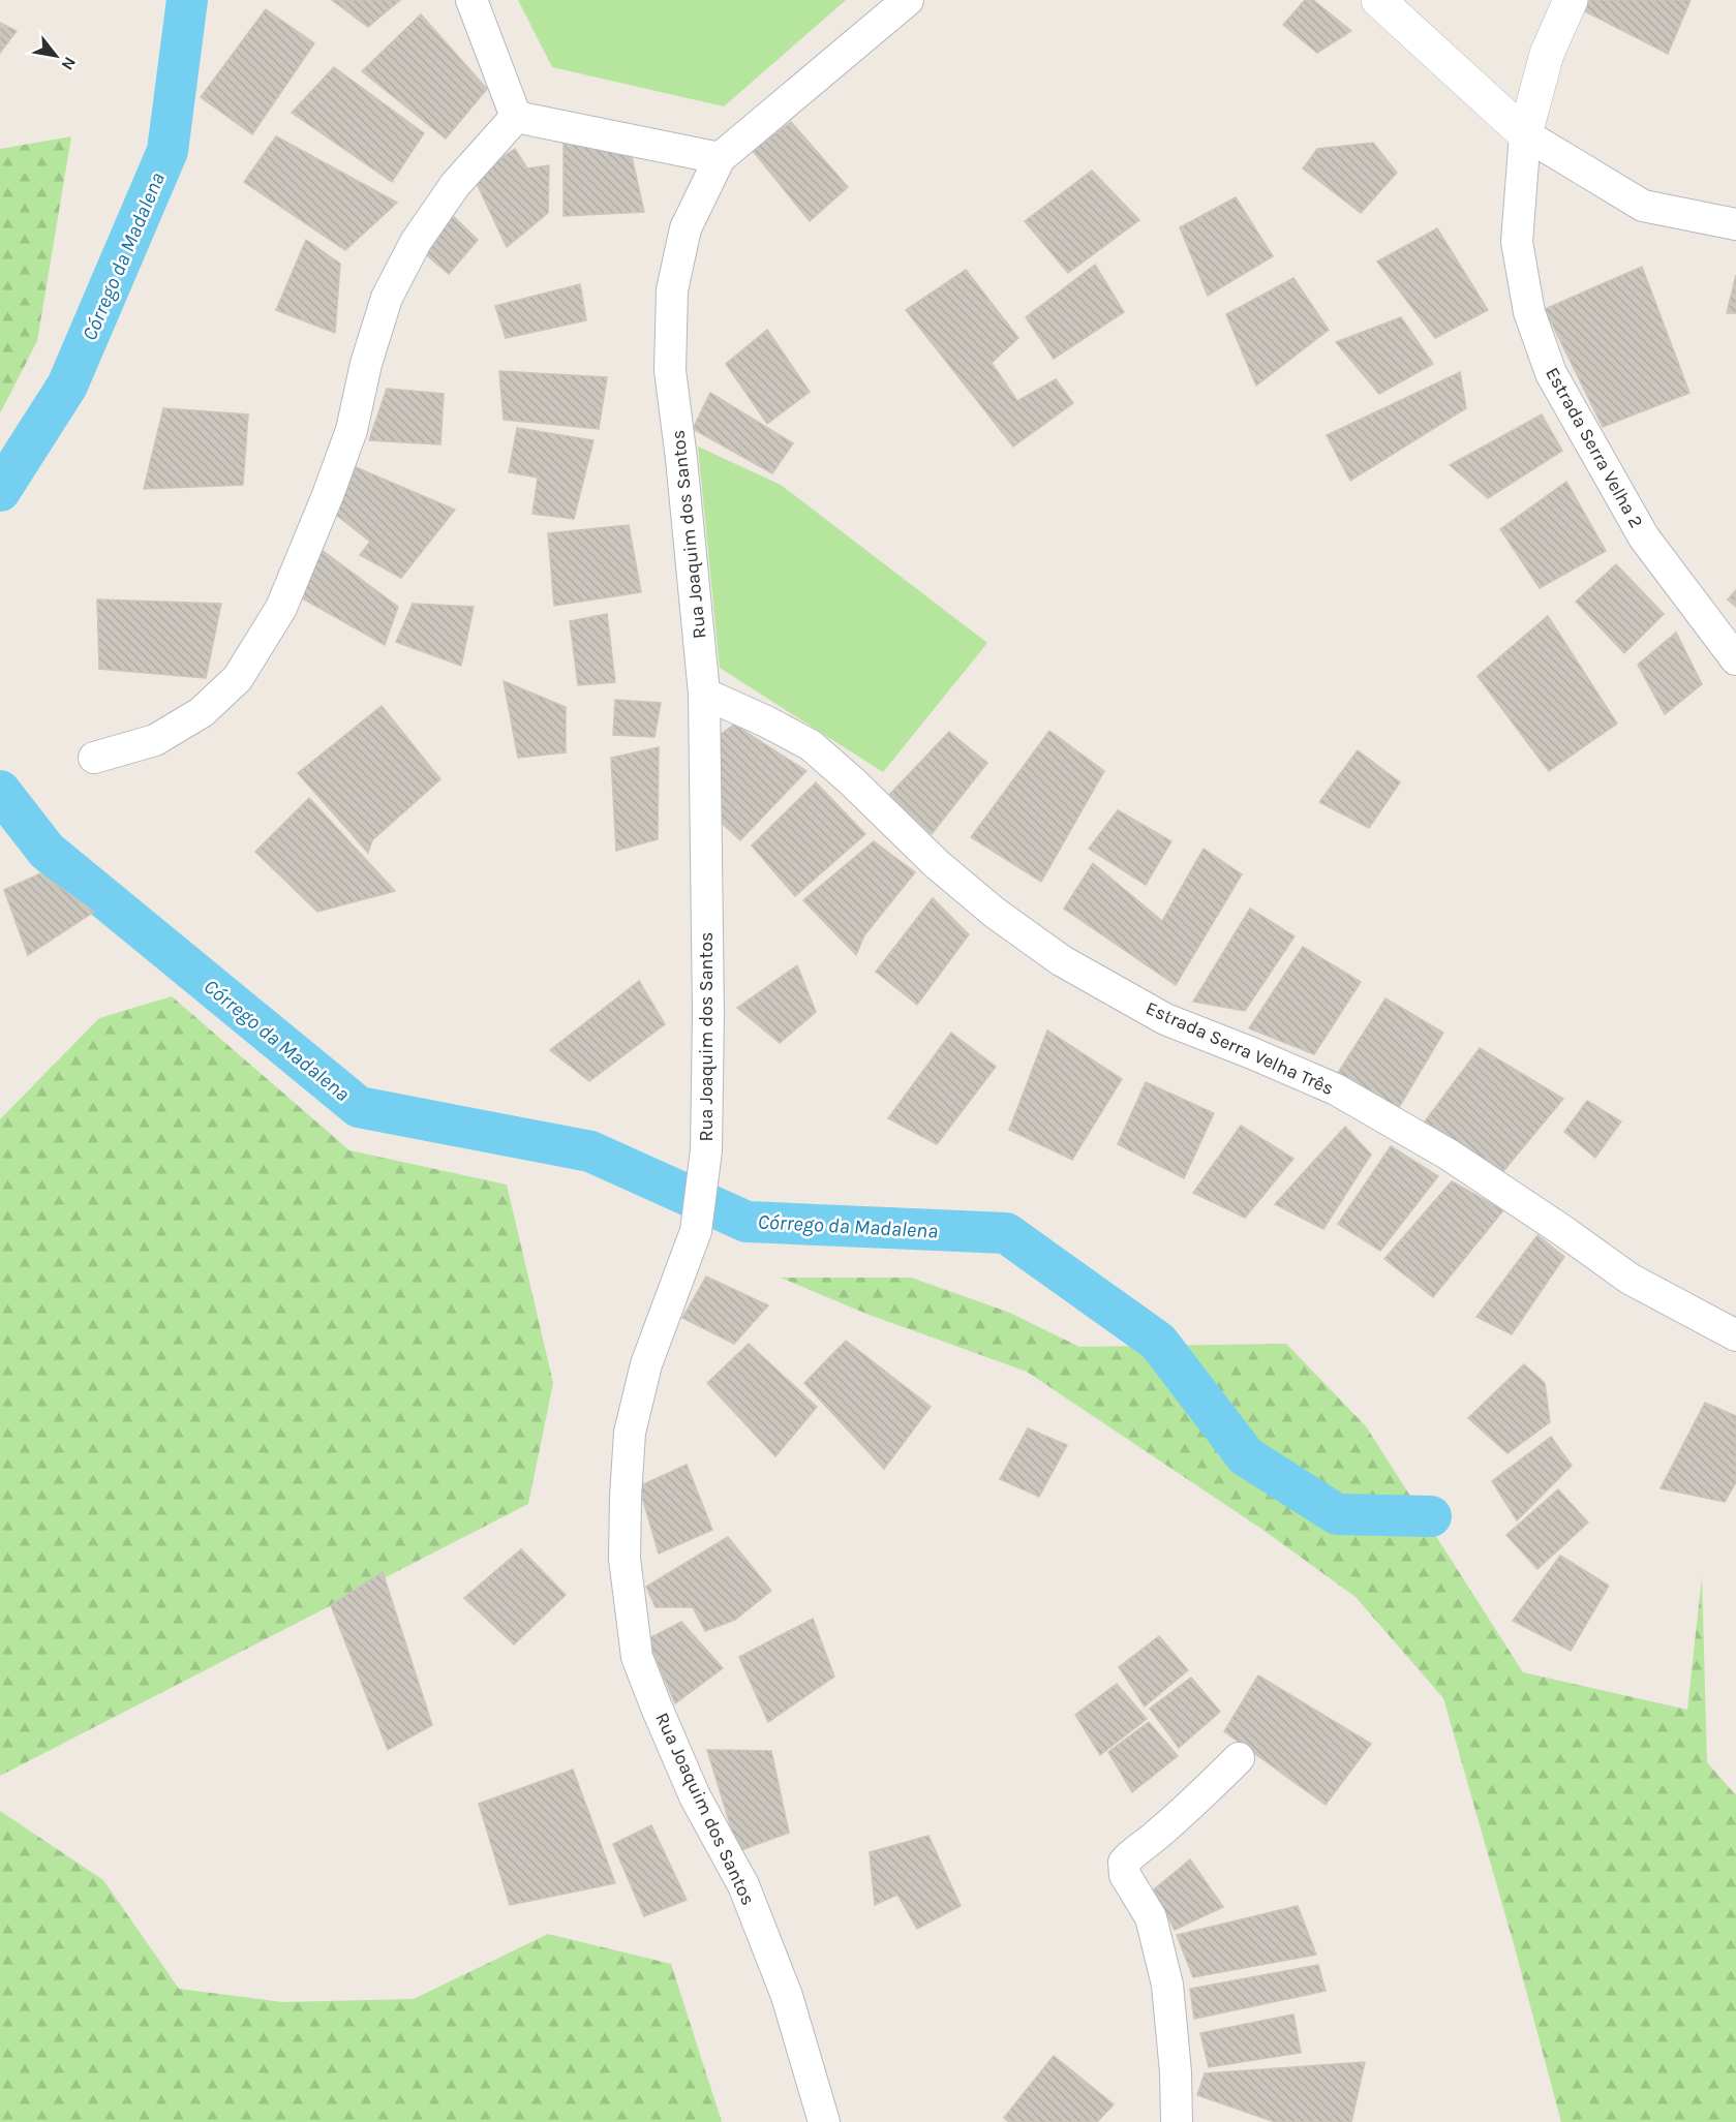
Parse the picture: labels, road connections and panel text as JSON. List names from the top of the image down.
{
  "streets": {
    "street": ["Estrada Serra Velha 2", "Rua Joaquim dos Santos", "Estrada Serra Velha Três"]
  },
  "crossings": [
    ["Rua Joaquim dos Santos", "Estrada Serra Velha Três"]
  ],
  "water": ["Córrego da Madalena"],
  "north": "bottom right"
}
